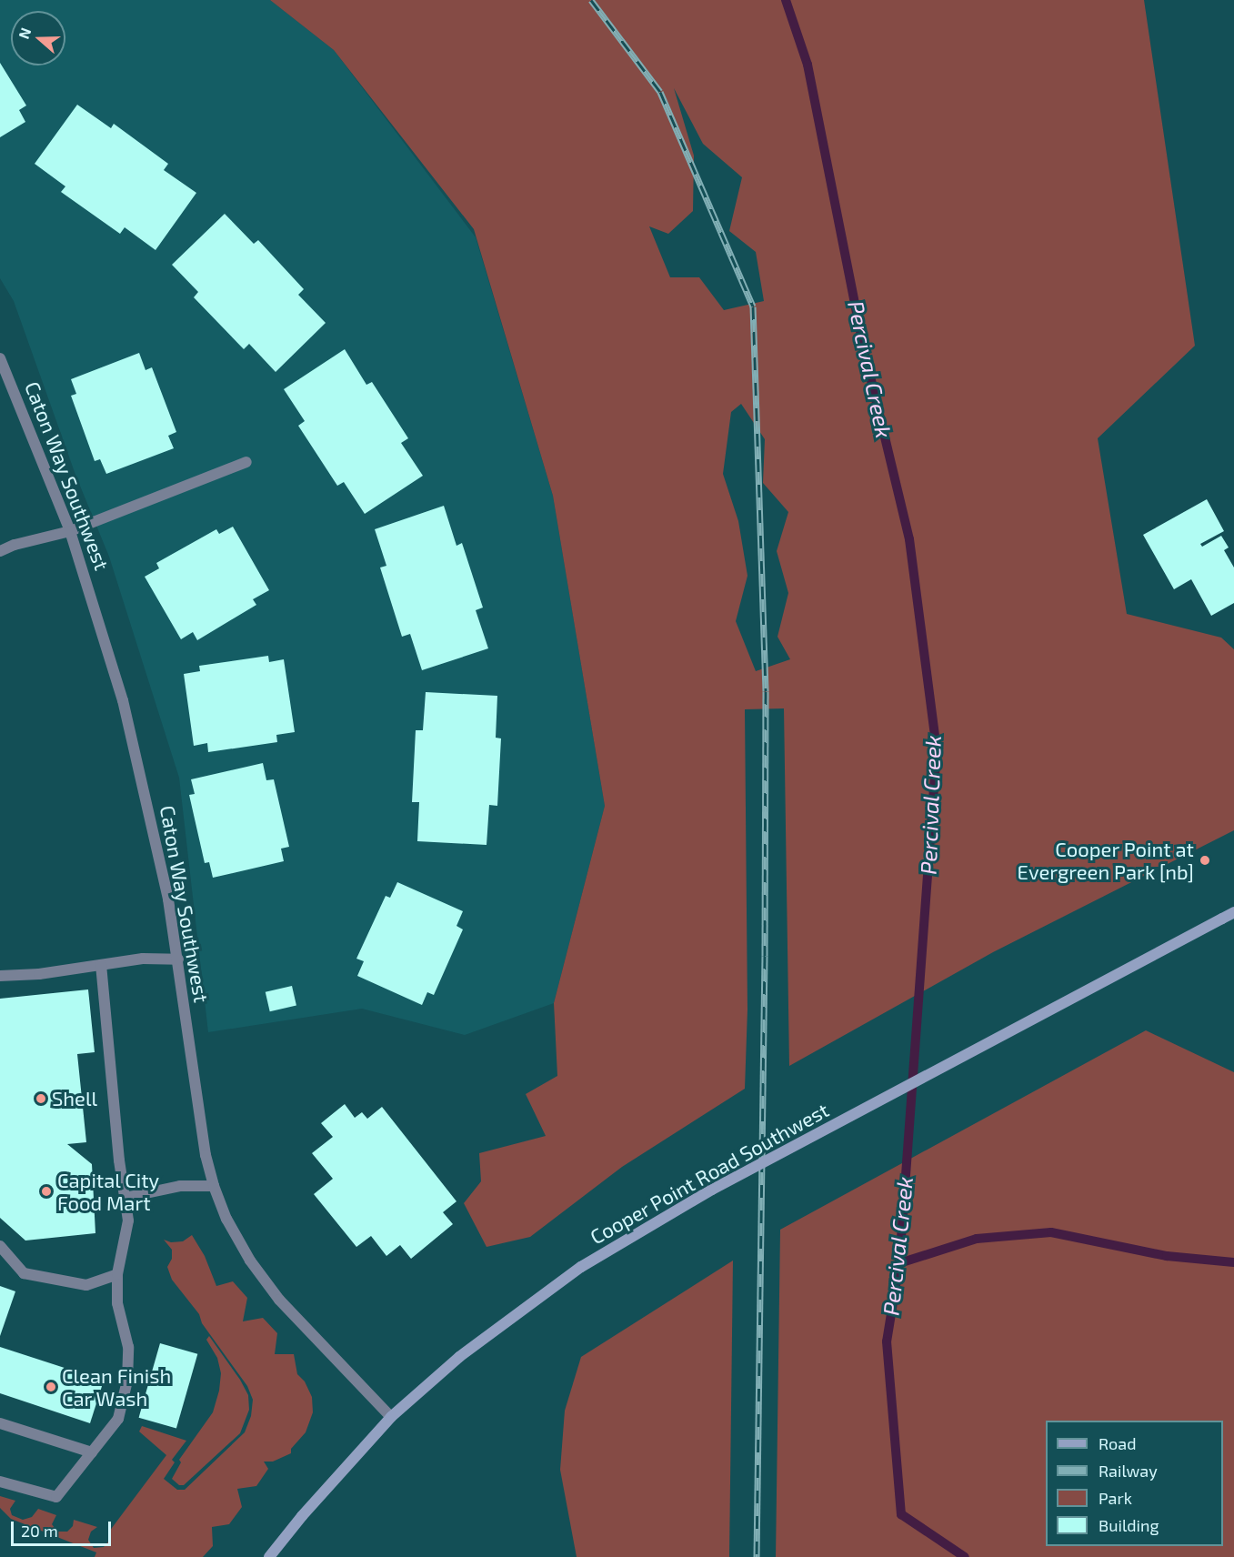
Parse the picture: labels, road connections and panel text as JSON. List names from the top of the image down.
{
  "streets": {
    "main road": ["Cooper Point Road Southwest"],
    "street": ["Caton Way Southwest"]
  },
  "crossings": [
    ["Caton Way Southwest", "Cooper Point Road Southwest"]
  ],
  "water": ["Percival Creek"],
  "places": [
    "Cooper Point at Evergreen Park [nb]",
    "Shell",
    "Capital City Food Mart",
    "Clean Finish Car Wash"
  ],
  "legend": [
    "Road",
    "Railway",
    "Park",
    "Building"
  ],
  "scale_bar": "20 m",
  "north": "left"
}
